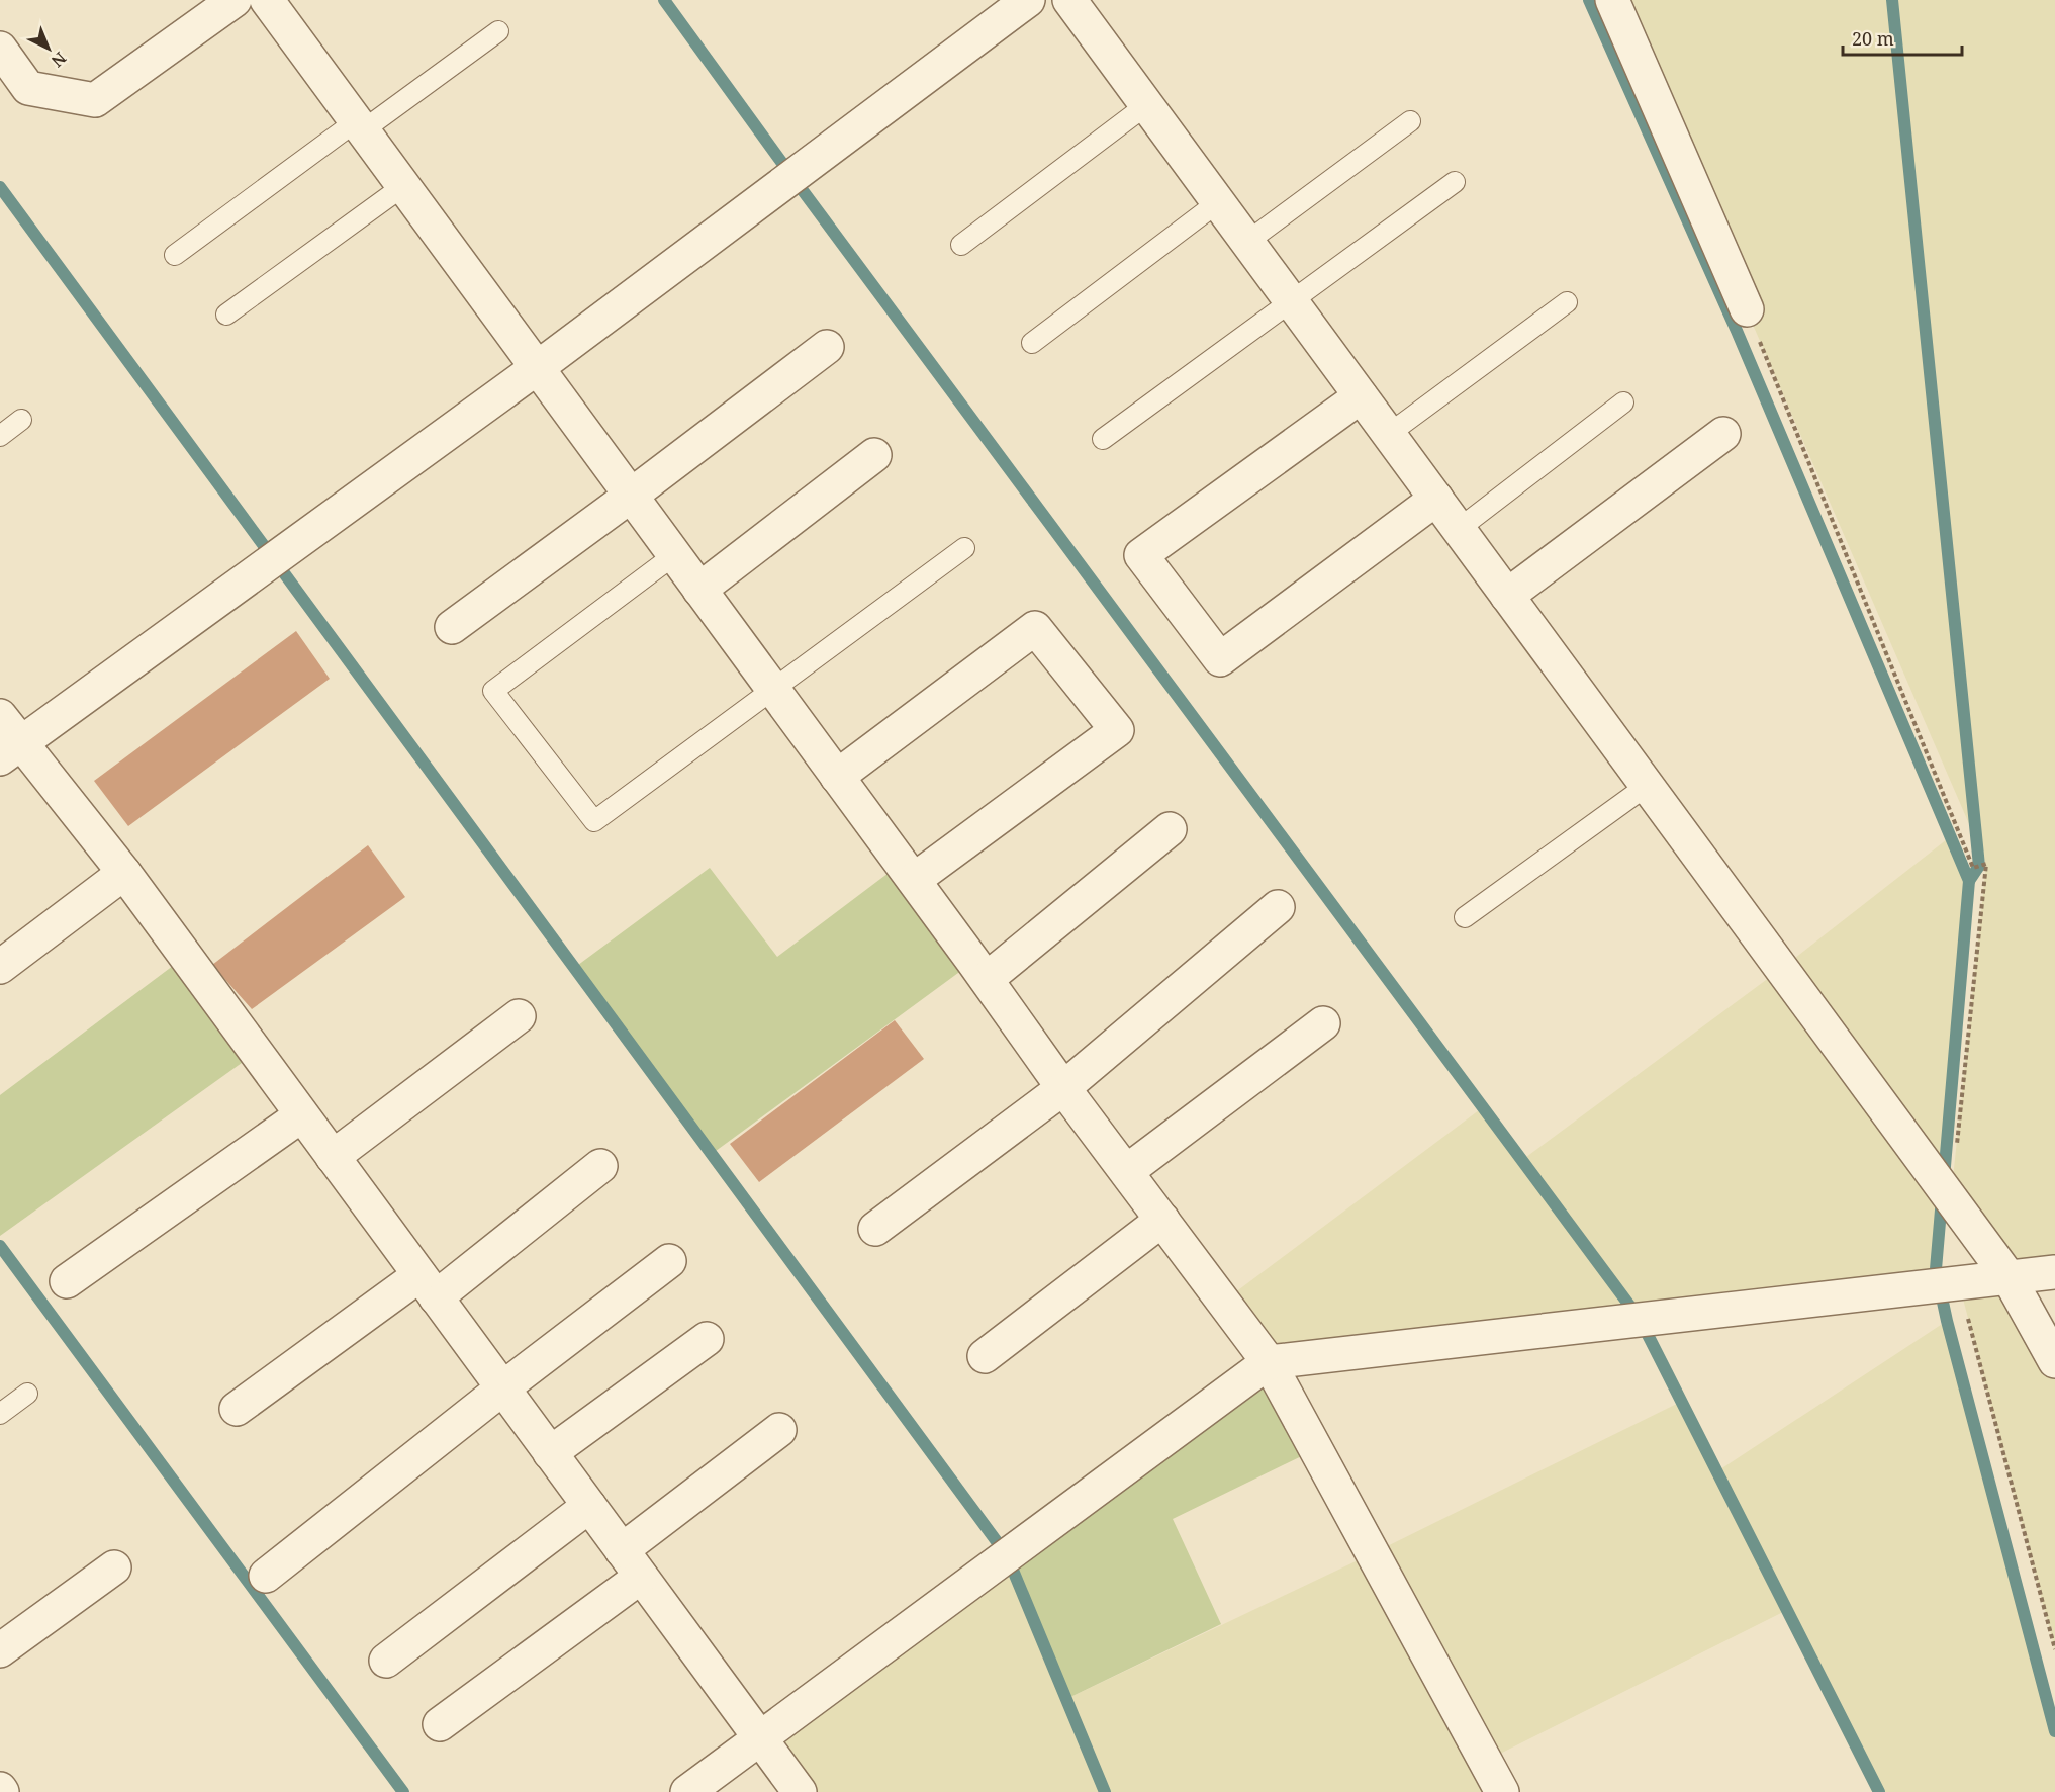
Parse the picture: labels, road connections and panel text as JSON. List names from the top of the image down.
{
  "scale_bar": "20 m",
  "north": "bottom right"
}
